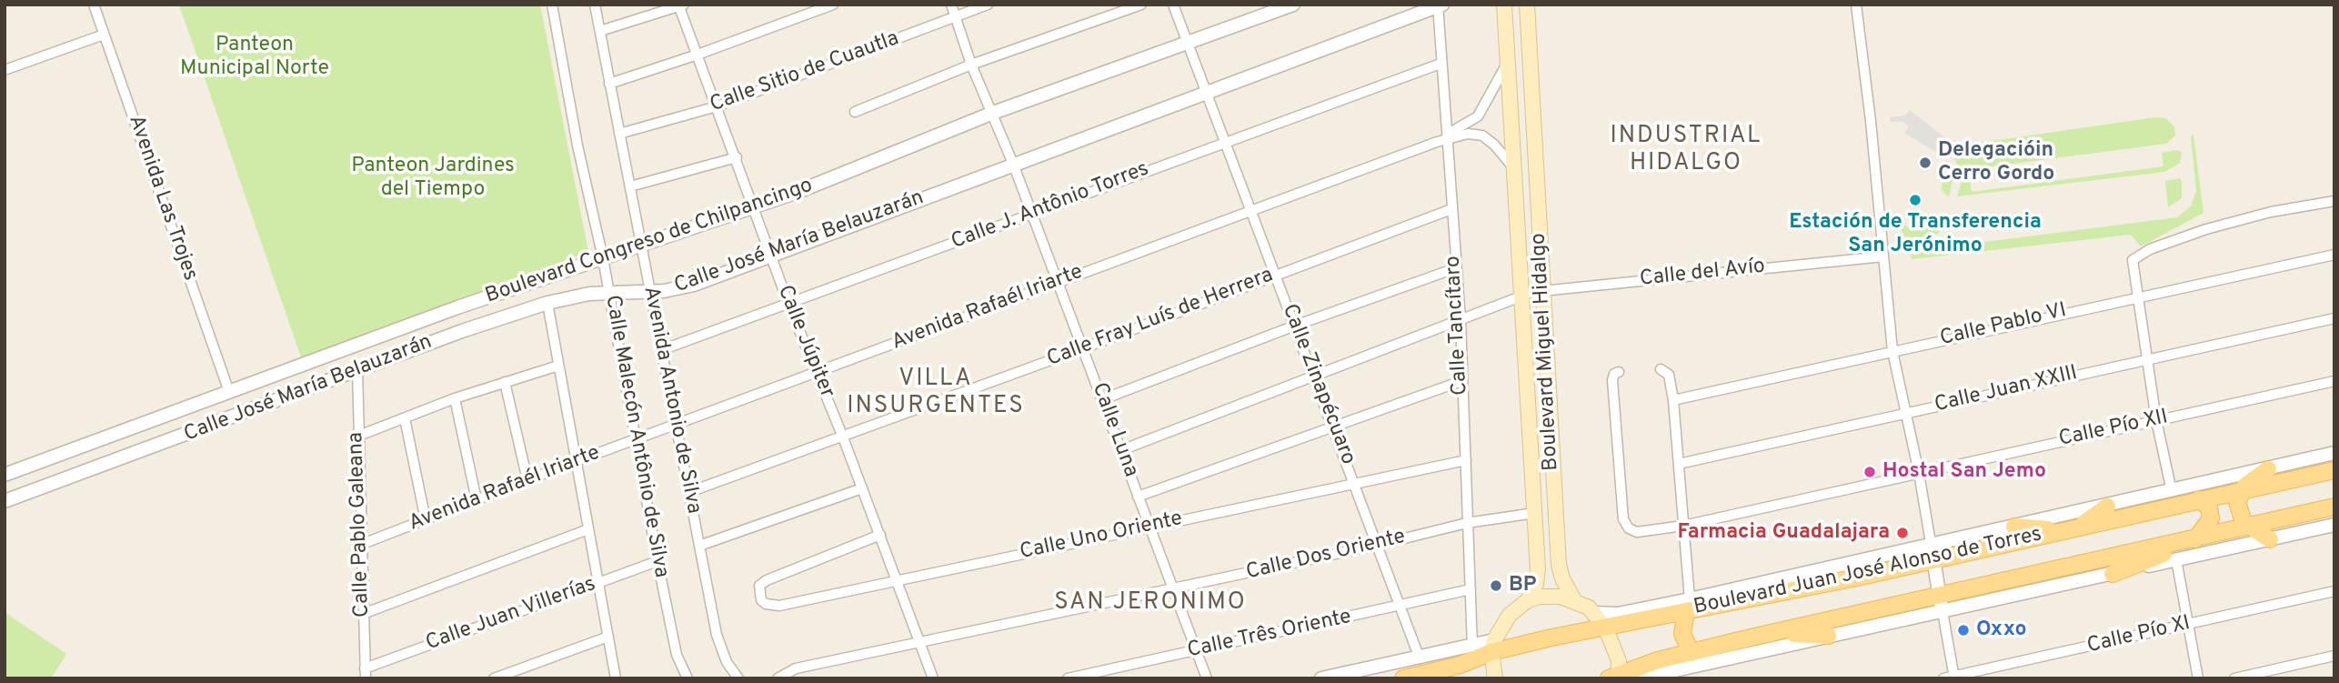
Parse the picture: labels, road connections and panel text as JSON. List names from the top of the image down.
{
  "streets": {
    "main road": ["Boulevard Miguel Hidalgo", "Boulevard Juan José Alonso de Torres"],
    "street": [
      "Calle Sitio de Cuautla",
      "Avenida Las Trojes",
      "Calle J. Antônio Torres",
      "Boulevard Congreso de Chilpancingo",
      "Calle José María Belauzarán",
      "Calle del Avío",
      "Avenida Rafaél Iriarte",
      "Calle Fray Luís de Herrera",
      "Calle Tancítaro",
      "Calle Pablo VI",
      "Calle Júpiter",
      "Calle Zinapécuaro",
      "Calle Juan XXIII",
      "Avenida Antonio de Silva",
      "Calle Pío XII",
      "Calle Luna",
      "Calle Malecón Antônio de Silva",
      "Calle Pablo Galeana",
      "Calle Uno Oriente",
      "Calle Dos Oriente",
      "Calle Juan Villerías",
      "Calle Três Oriente",
      "Calle Pío XI"
    ]
  },
  "crossings": [
    ["Calle Sitio de Cuautla", "Calle Júpiter"],
    ["Calle Sitio de Cuautla", "Avenida Antonio de Silva"],
    ["Calle Sitio de Cuautla", "Calle Luna"],
    ["Avenida Las Trojes", "Boulevard Congreso de Chilpancingo"],
    ["Calle J. Antônio Torres", "Calle Tancítaro"],
    ["Calle J. Antônio Torres", "Calle Júpiter"],
    ["Calle J. Antônio Torres", "Calle Zinapécuaro"],
    ["Calle J. Antônio Torres", "Avenida Antonio de Silva"],
    ["Calle J. Antônio Torres", "Calle Luna"],
    ["Boulevard Congreso de Chilpancingo", "Calle Júpiter"],
    ["Boulevard Congreso de Chilpancingo", "Calle Zinapécuaro"],
    ["Boulevard Congreso de Chilpancingo", "Avenida Antonio de Silva"],
    ["Boulevard Congreso de Chilpancingo", "Calle Luna"],
    ["Boulevard Congreso de Chilpancingo", "Calle Malecón Antônio de Silva"],
    ["Calle José María Belauzarán", "Calle Tancítaro"],
    ["Calle José María Belauzarán", "Calle Júpiter"],
    ["Calle José María Belauzarán", "Calle Zinapécuaro"],
    ["Calle José María Belauzarán", "Avenida Antonio de Silva"],
    ["Calle José María Belauzarán", "Calle Luna"],
    ["Calle José María Belauzarán", "Calle Malecón Antônio de Silva"],
    ["Calle José María Belauzarán", "Calle Pablo Galeana"],
    ["Calle del Avío", "Calle Tancítaro"],
    ["Calle del Avío", "Boulevard Miguel Hidalgo"],
    ["Calle del Avío", "Calle Zinapécuaro"],
    ["Calle del Avío", "Calle Luna"],
    ["Avenida Rafaél Iriarte", "Calle Tancítaro"],
    ["Avenida Rafaél Iriarte", "Calle Júpiter"],
    ["Avenida Rafaél Iriarte", "Boulevard Miguel Hidalgo"],
    ["Avenida Rafaél Iriarte", "Calle Zinapécuaro"],
    ["Avenida Rafaél Iriarte", "Avenida Antonio de Silva"],
    ["Avenida Rafaél Iriarte", "Calle Luna"],
    ["Avenida Rafaél Iriarte", "Calle Malecón Antônio de Silva"],
    ["Avenida Rafaél Iriarte", "Calle Pablo Galeana"],
    ["Calle Fray Luís de Herrera", "Calle Tancítaro"],
    ["Calle Fray Luís de Herrera", "Calle Júpiter"],
    ["Calle Fray Luís de Herrera", "Calle Zinapécuaro"],
    ["Calle Fray Luís de Herrera", "Avenida Antonio de Silva"],
    ["Calle Fray Luís de Herrera", "Calle Luna"],
    ["Calle Tancítaro", "Calle Uno Oriente"],
    ["Calle Tancítaro", "Calle Dos Oriente"],
    ["Calle Tancítaro", "Boulevard Juan José Alonso de Torres"],
    ["Calle Tancítaro", "Calle Três Oriente"],
    ["Calle Júpiter", "Calle Uno Oriente"],
    ["Calle Júpiter", "Calle Dos Oriente"],
    ["Boulevard Miguel Hidalgo", "Calle Dos Oriente"],
    ["Boulevard Miguel Hidalgo", "Boulevard Juan José Alonso de Torres"],
    ["Calle Zinapécuaro", "Calle Uno Oriente"],
    ["Calle Zinapécuaro", "Calle Dos Oriente"],
    ["Calle Zinapécuaro", "Boulevard Juan José Alonso de Torres"],
    ["Calle Zinapécuaro", "Calle Três Oriente"],
    ["Calle Luna", "Calle Uno Oriente"],
    ["Calle Luna", "Calle Dos Oriente"],
    ["Calle Luna", "Calle Três Oriente"],
    ["Calle Malecón Antônio de Silva", "Calle Juan Villerías"],
    ["Calle Pablo Galeana", "Calle Juan Villerías"]
  ],
  "districts": ["INDUSTRIAL HIDALGO", "VILLA INSURGENTES", "SAN JERONIMO"],
  "parks": ["Panteon Municipal Norte", "Panteon Jardines del Tiempo"],
  "places": [
    "Delegacióin Cerro Gordo",
    "Estación de Transferencia San Jerónimo",
    "Hostal San Jemo",
    "Farmacia Guadalajara",
    "BP",
    "Oxxo"
  ]
}
